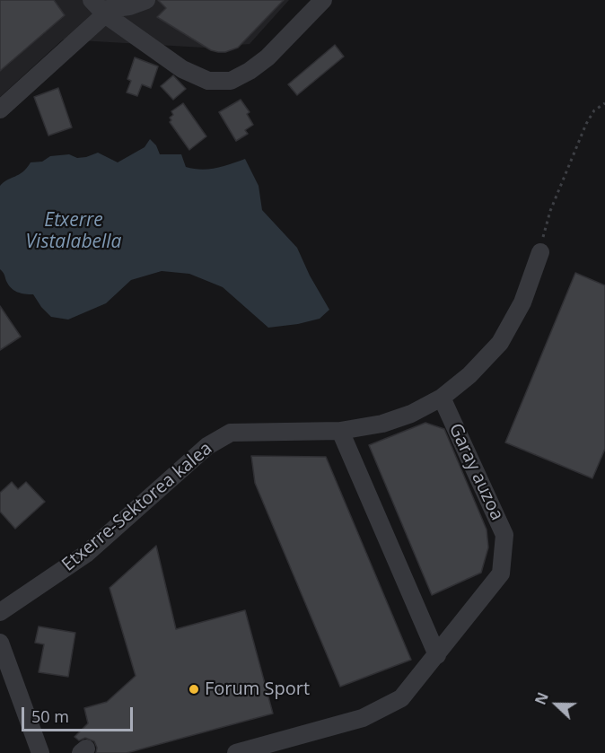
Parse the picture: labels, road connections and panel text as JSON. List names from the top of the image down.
{
  "streets": {
    "street": ["Garay auzoa", "Etxerre-Sektorea kalea"]
  },
  "water": ["Etxerre Vistalabella"],
  "places": ["Forum Sport"],
  "scale_bar": "50 m",
  "north": "left"
}
